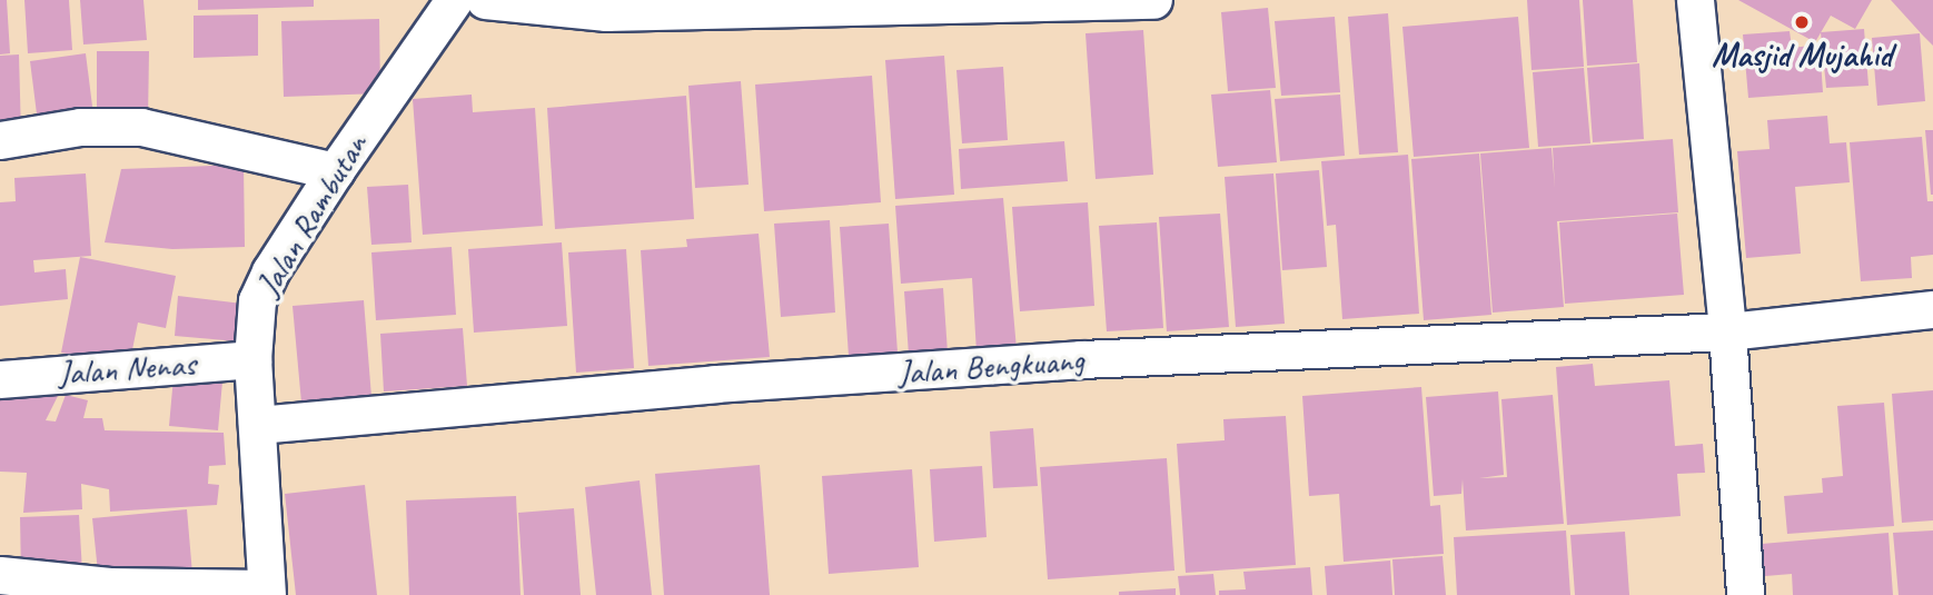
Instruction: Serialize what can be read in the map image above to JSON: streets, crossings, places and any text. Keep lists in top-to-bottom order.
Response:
{
  "streets": {
    "street": ["Jalan Rambutan", "Jalan Bengkuang", "Jalan Nenas"]
  },
  "crossings": [
    ["Jalan Rambutan", "Jalan Bengkuang"],
    ["Jalan Rambutan", "Jalan Nenas"]
  ],
  "places": ["Masjid Mujahid"]
}
